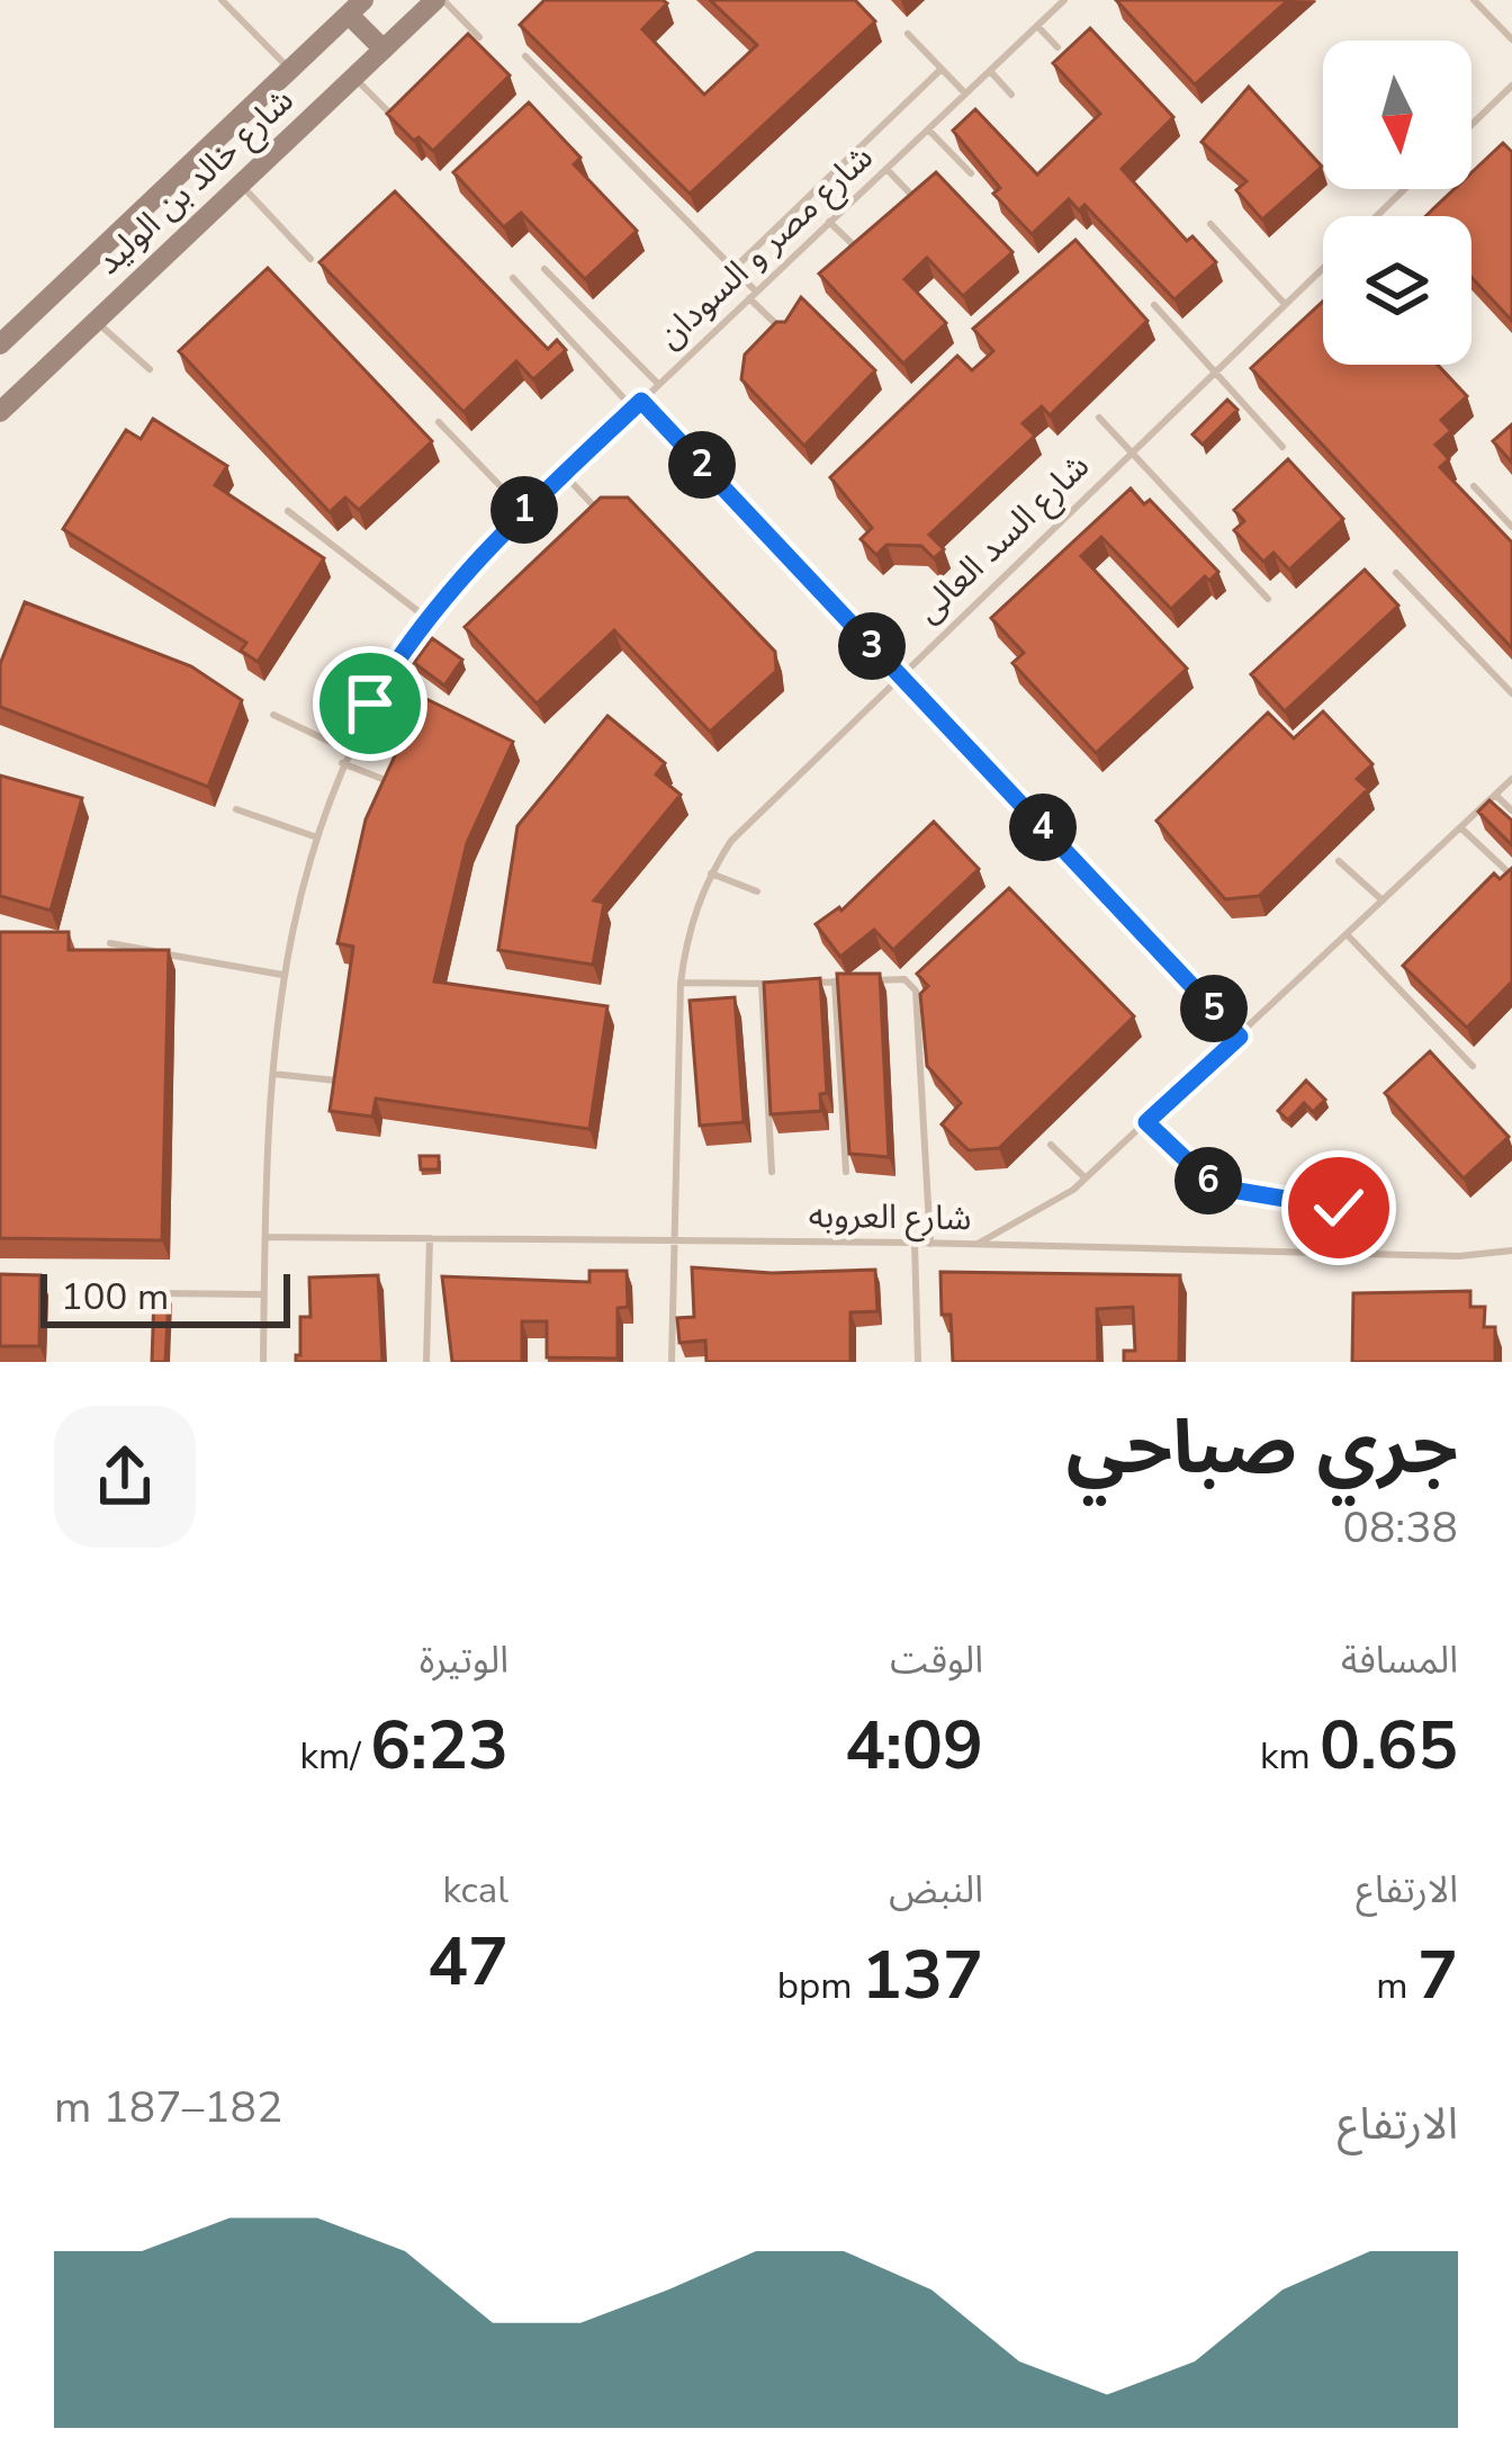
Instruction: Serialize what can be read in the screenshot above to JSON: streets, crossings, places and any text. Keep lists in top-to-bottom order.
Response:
{
  "streets": {
    "main road": ["شارع خالد بن الوليد"],
    "lane": ["شارع مصر و السودان", "شارع السد العالى", "شارع العروبه"]
  },
  "crossings": [
    ["شارع مصر و السودان", "شارع العروبه"],
    ["شارع السد العالى", "شارع العروبه"]
  ],
  "scale_bar": "100 m",
  "north": "bottom",
  "page": {
    "pins": [
      "2",
      "1",
      "3",
      "4",
      "5",
      "6"
    ],
    "scale": "100 m",
    "heading": ["جري صباحي", "08:38"],
    "stats": [
      ["المسافة", "0.65 km"],
      ["الوقت", "4:09"],
      ["الوتيرة", "6:23 /km"],
      ["الارتفاع", "7 m"],
      ["النبض", "137 bpm"],
      ["kcal", "47"]
    ],
    "chart": ["الارتفاع", "182–187 m"]
  }
}
